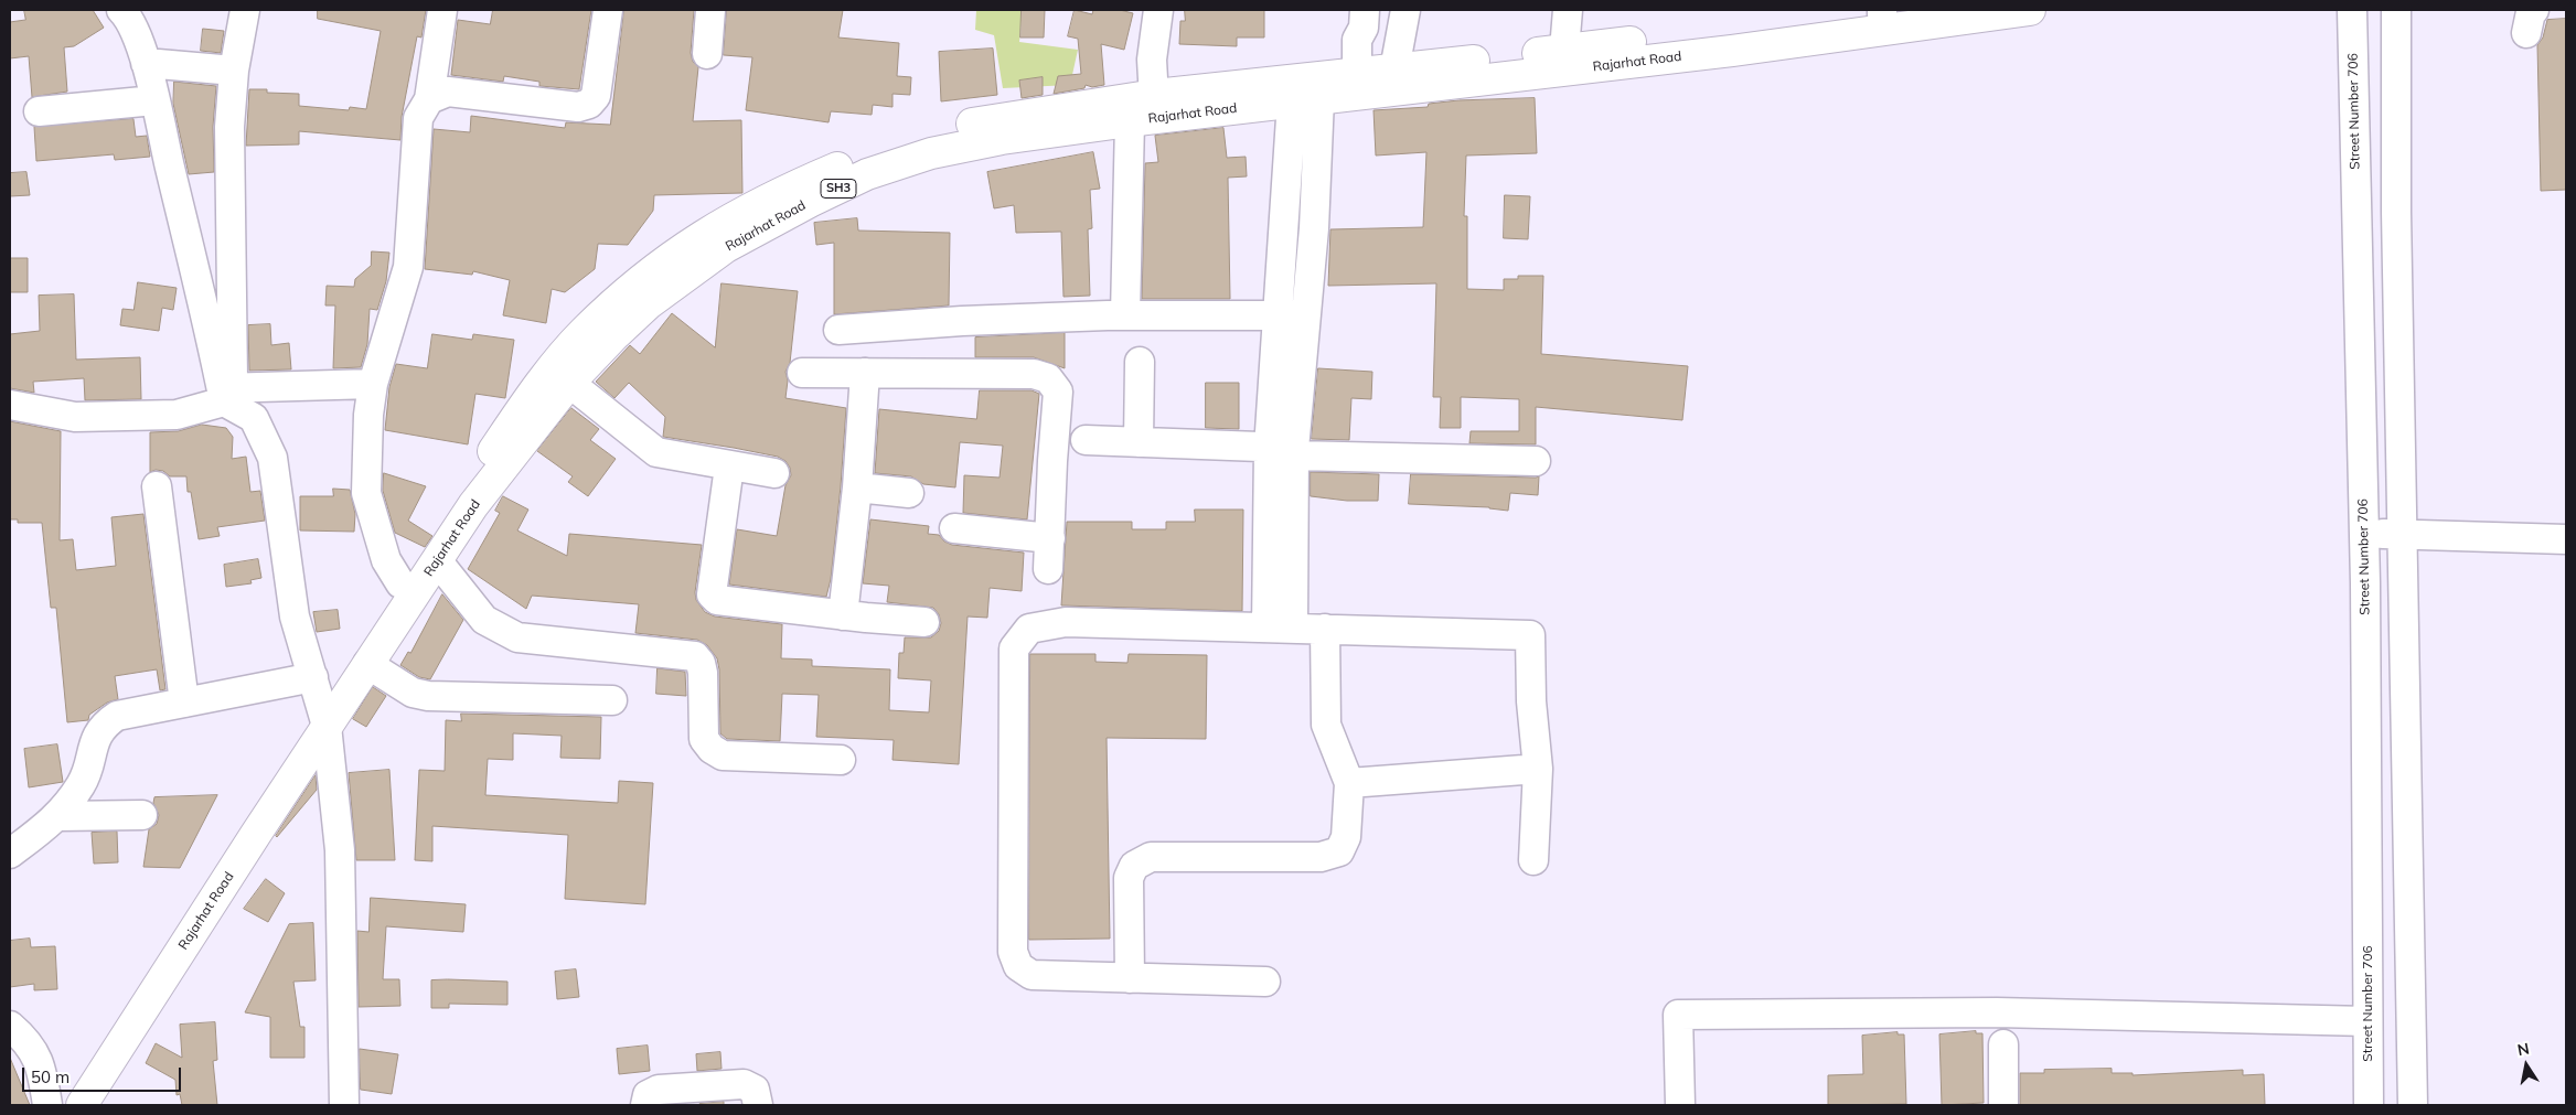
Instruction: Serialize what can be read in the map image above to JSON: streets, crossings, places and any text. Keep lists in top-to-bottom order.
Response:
{
  "streets": {
    "main road": ["Rajarhat Road", "SH3"],
    "street": ["Street Number 706"]
  },
  "scale_bar": "50 m",
  "north": "top"
}
